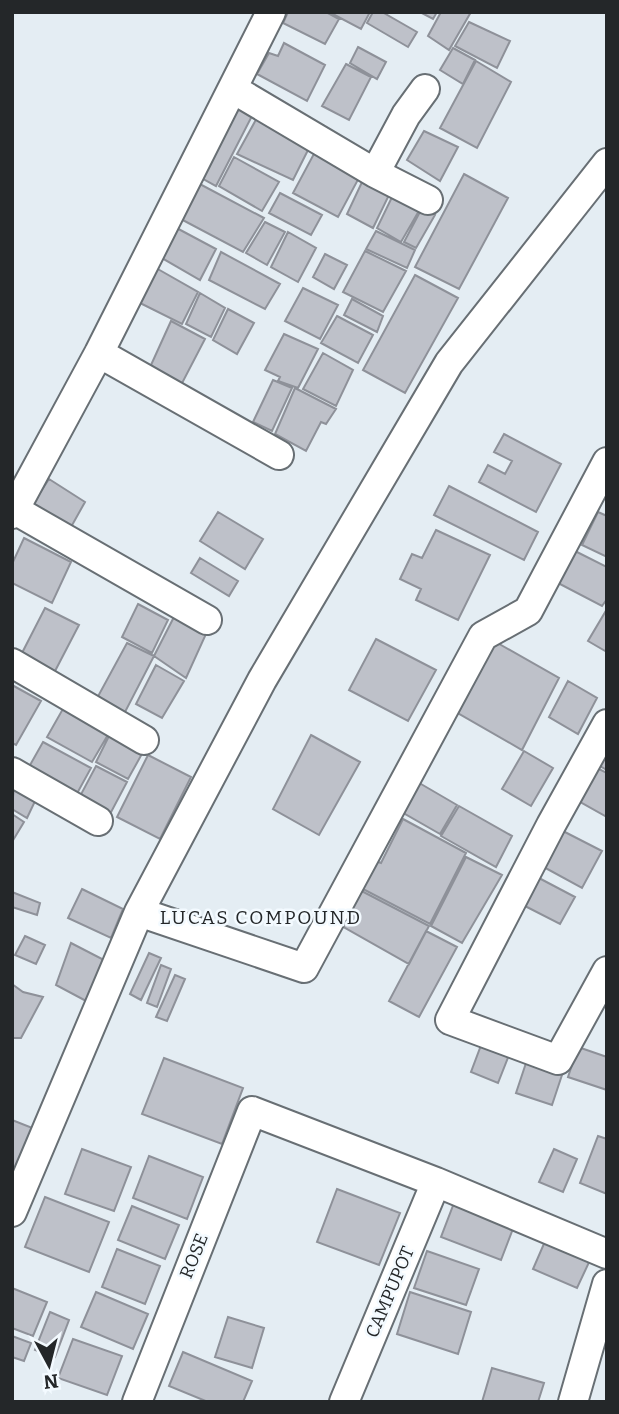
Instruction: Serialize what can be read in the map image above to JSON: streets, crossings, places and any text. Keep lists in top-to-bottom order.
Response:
{
  "streets": {
    "street": ["ROSE", "CAMPUPOT"]
  },
  "crossings": [
    ["ROSE", "CAMPUPOT"]
  ],
  "districts": ["LUCAS COMPOUND"],
  "north": "bottom"
}
